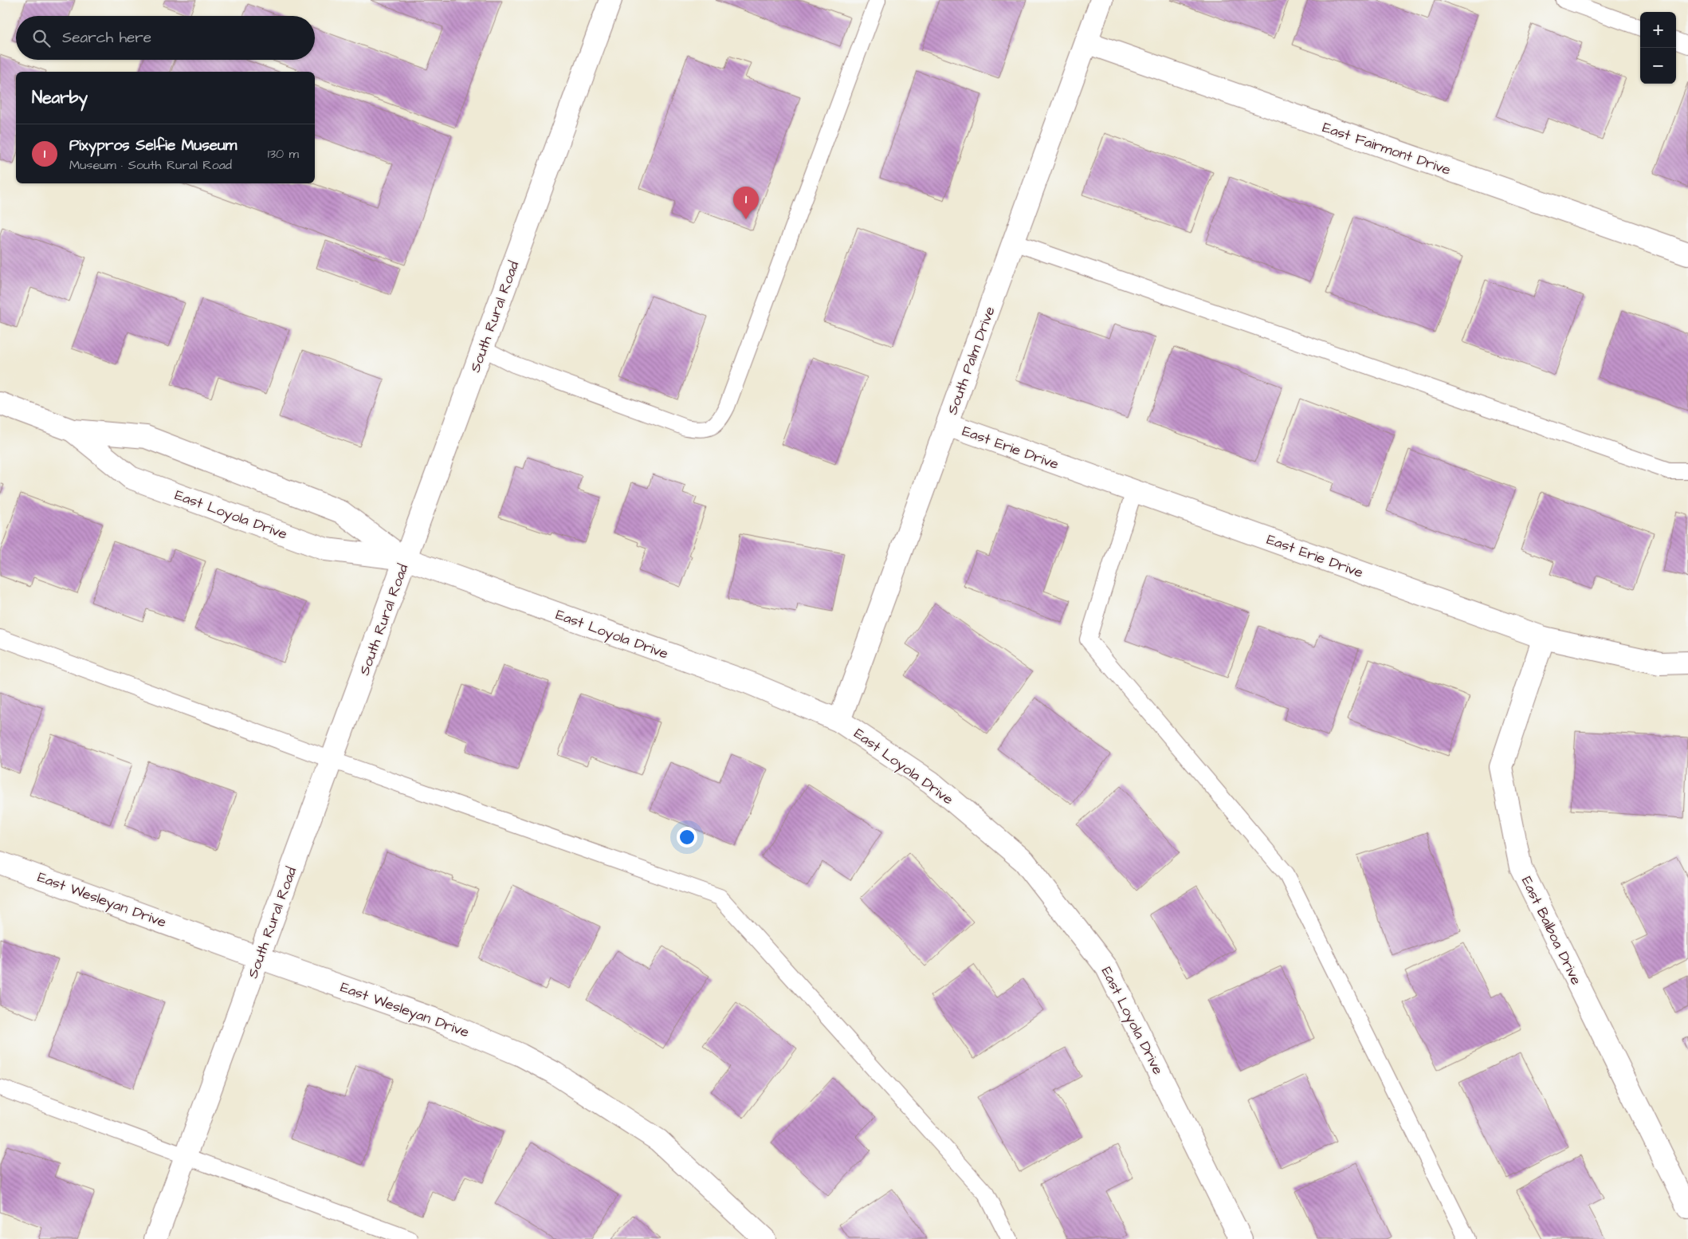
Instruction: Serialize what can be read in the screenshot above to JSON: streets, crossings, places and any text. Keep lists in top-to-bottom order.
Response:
{
  "streets": {
    "street": [
      "East Fairmont Drive",
      "South Rural Road",
      "South Palm Drive",
      "East Erie Drive",
      "East Loyola Drive",
      "East Wesleyan Drive",
      "East Balboa Drive"
    ]
  },
  "crossings": [
    ["East Fairmont Drive", "South Palm Drive"],
    ["South Rural Road", "East Loyola Drive"],
    ["South Rural Road", "East Wesleyan Drive"],
    ["South Palm Drive", "East Erie Drive"],
    ["South Palm Drive", "East Loyola Drive"],
    ["East Erie Drive", "East Balboa Drive"]
  ],
  "page": {
    "map_buttons": ["+", "−"],
    "search": "Search here",
    "heading": "Nearby",
    "list": [
      {
        "mark": "1",
        "name": "Pixypros Selfie Museum",
        "note": "Museum · South Rural Road",
        "value": "130 m"
      }
    ],
    "pins": "1"
  }
}
